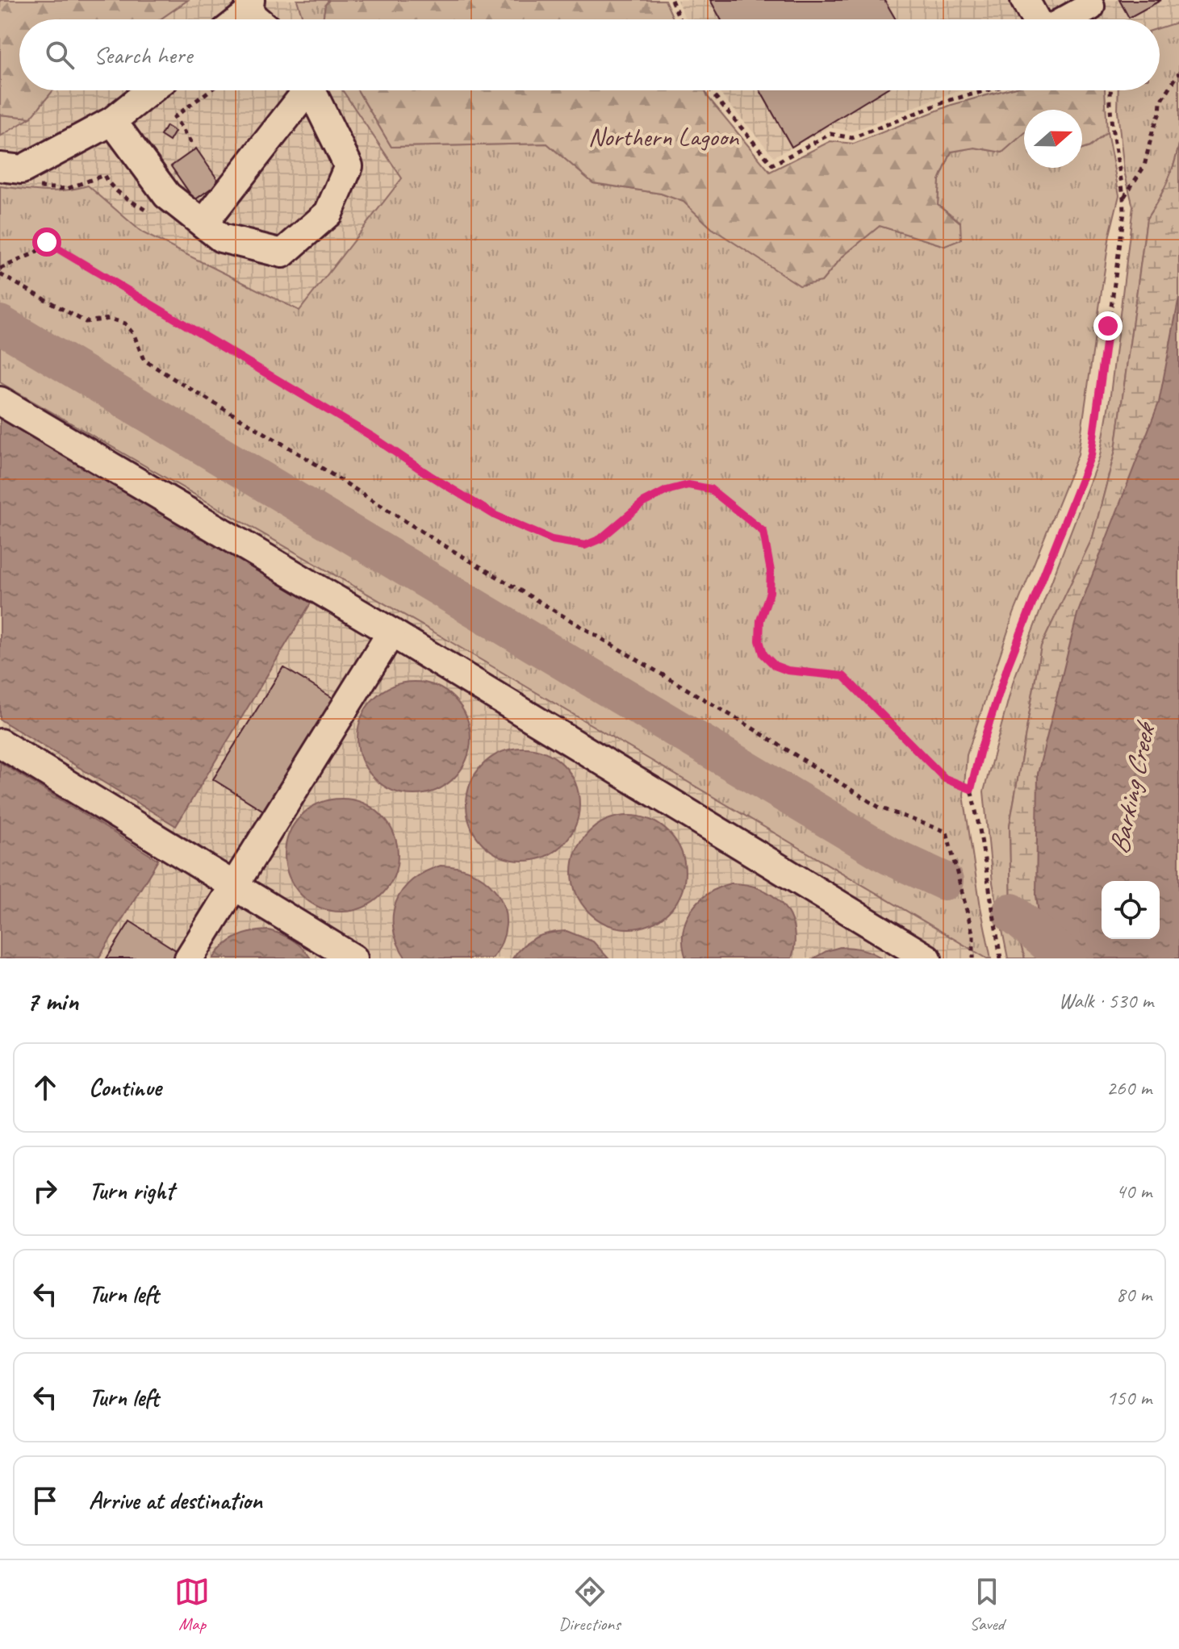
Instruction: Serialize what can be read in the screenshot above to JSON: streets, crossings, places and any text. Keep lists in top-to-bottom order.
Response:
{
  "water": ["Barking Creek"],
  "parks": ["Northern Lagoon"],
  "north": "right",
  "page": {
    "search": "Search here",
    "heading": ["7 min", "Walk · 530 m"],
    "list": [
      ["Continue", "260 m"],
      ["Turn right", "40 m"],
      ["Turn left", "80 m"],
      ["Turn left", "150 m"],
      "Arrive at destination"
    ],
    "nav": ["Map", "Directions", "Saved"]
  }
}
